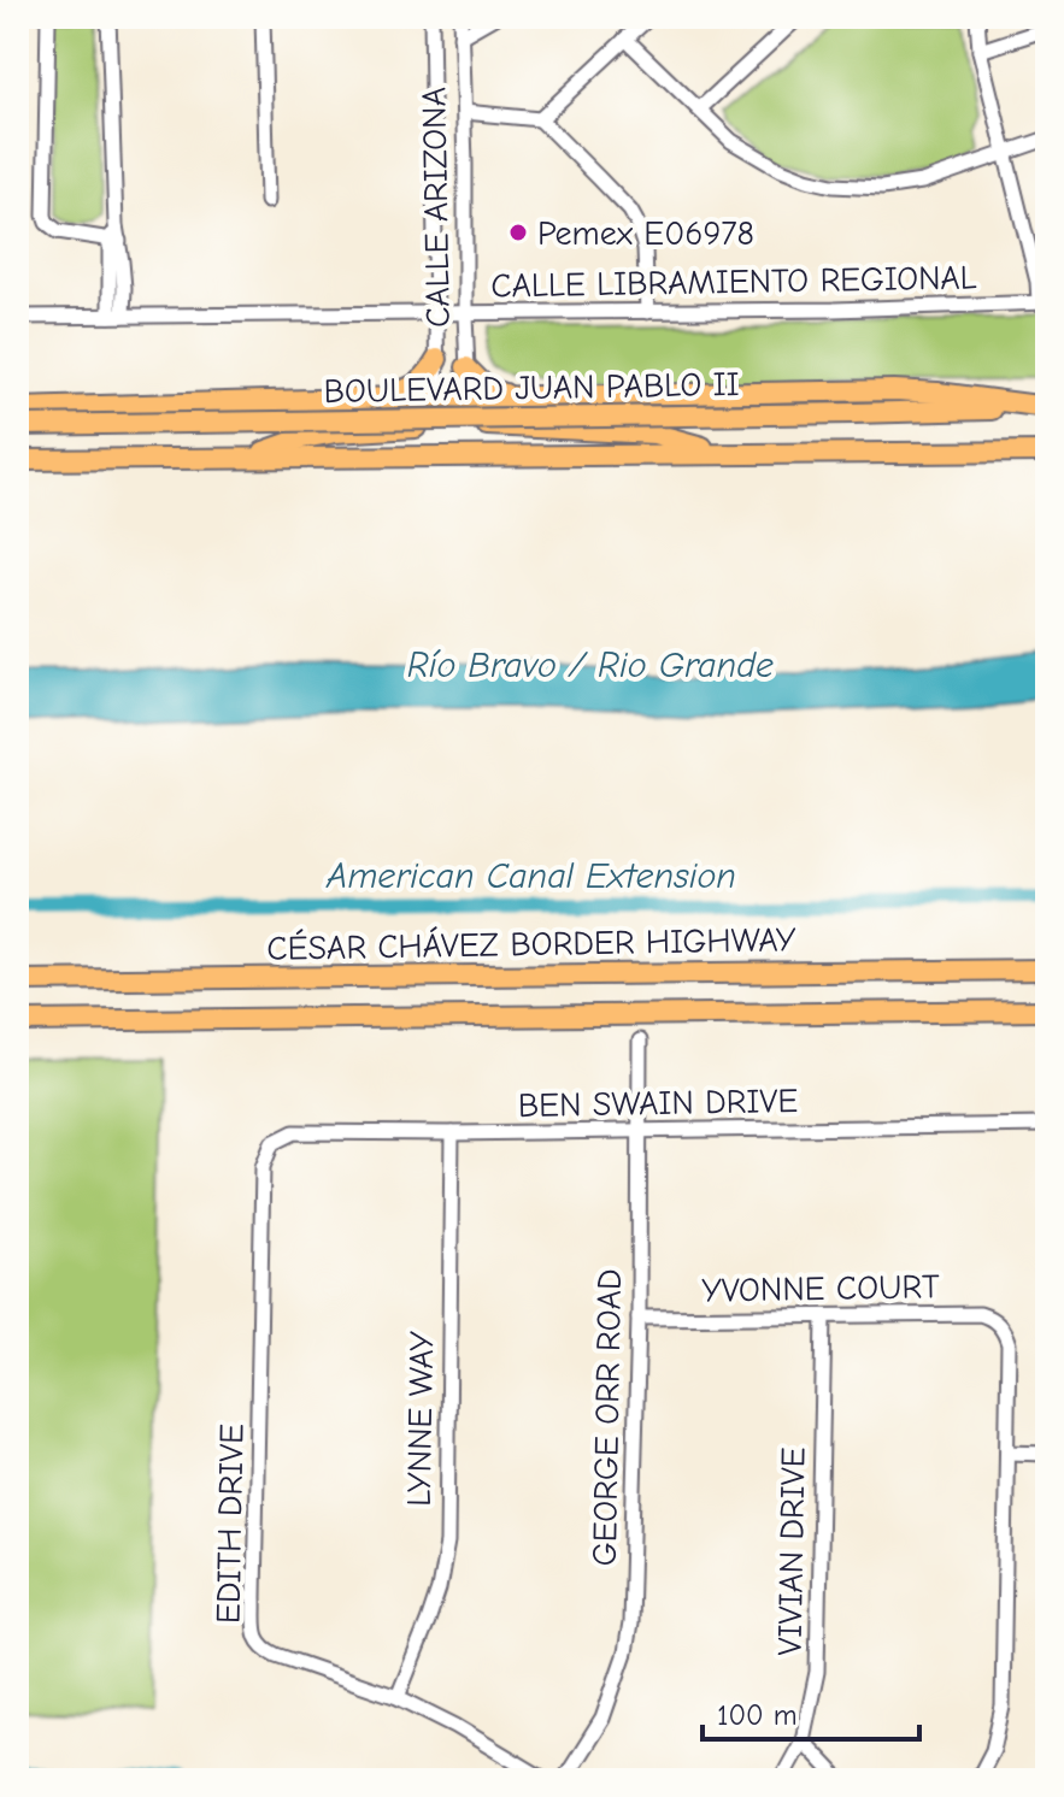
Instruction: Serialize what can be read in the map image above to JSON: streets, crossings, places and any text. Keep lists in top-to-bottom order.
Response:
{
  "streets": {
    "highway": ["BOULEVARD JUAN PABLO II", "CÉSAR CHÁVEZ BORDER HIGHWAY"],
    "street": [
      "CALLE ARIZONA",
      "CALLE LIBRAMIENTO REGIONAL",
      "BEN SWAIN DRIVE",
      "YVONNE COURT",
      "GEORGE ORR ROAD",
      "LYNNE WAY",
      "EDITH DRIVE",
      "VIVIAN DRIVE"
    ]
  },
  "crossings": [
    ["CALLE ARIZONA", "CALLE LIBRAMIENTO REGIONAL"],
    ["BEN SWAIN DRIVE", "GEORGE ORR ROAD"],
    ["BEN SWAIN DRIVE", "LYNNE WAY"],
    ["BEN SWAIN DRIVE", "EDITH DRIVE"],
    ["YVONNE COURT", "GEORGE ORR ROAD"],
    ["YVONNE COURT", "VIVIAN DRIVE"],
    ["LYNNE WAY", "EDITH DRIVE"]
  ],
  "water": ["Río Bravo / Rio Grande", "American Canal Extension"],
  "places": ["Pemex E06978"],
  "scale_bar": "100 m"
}
